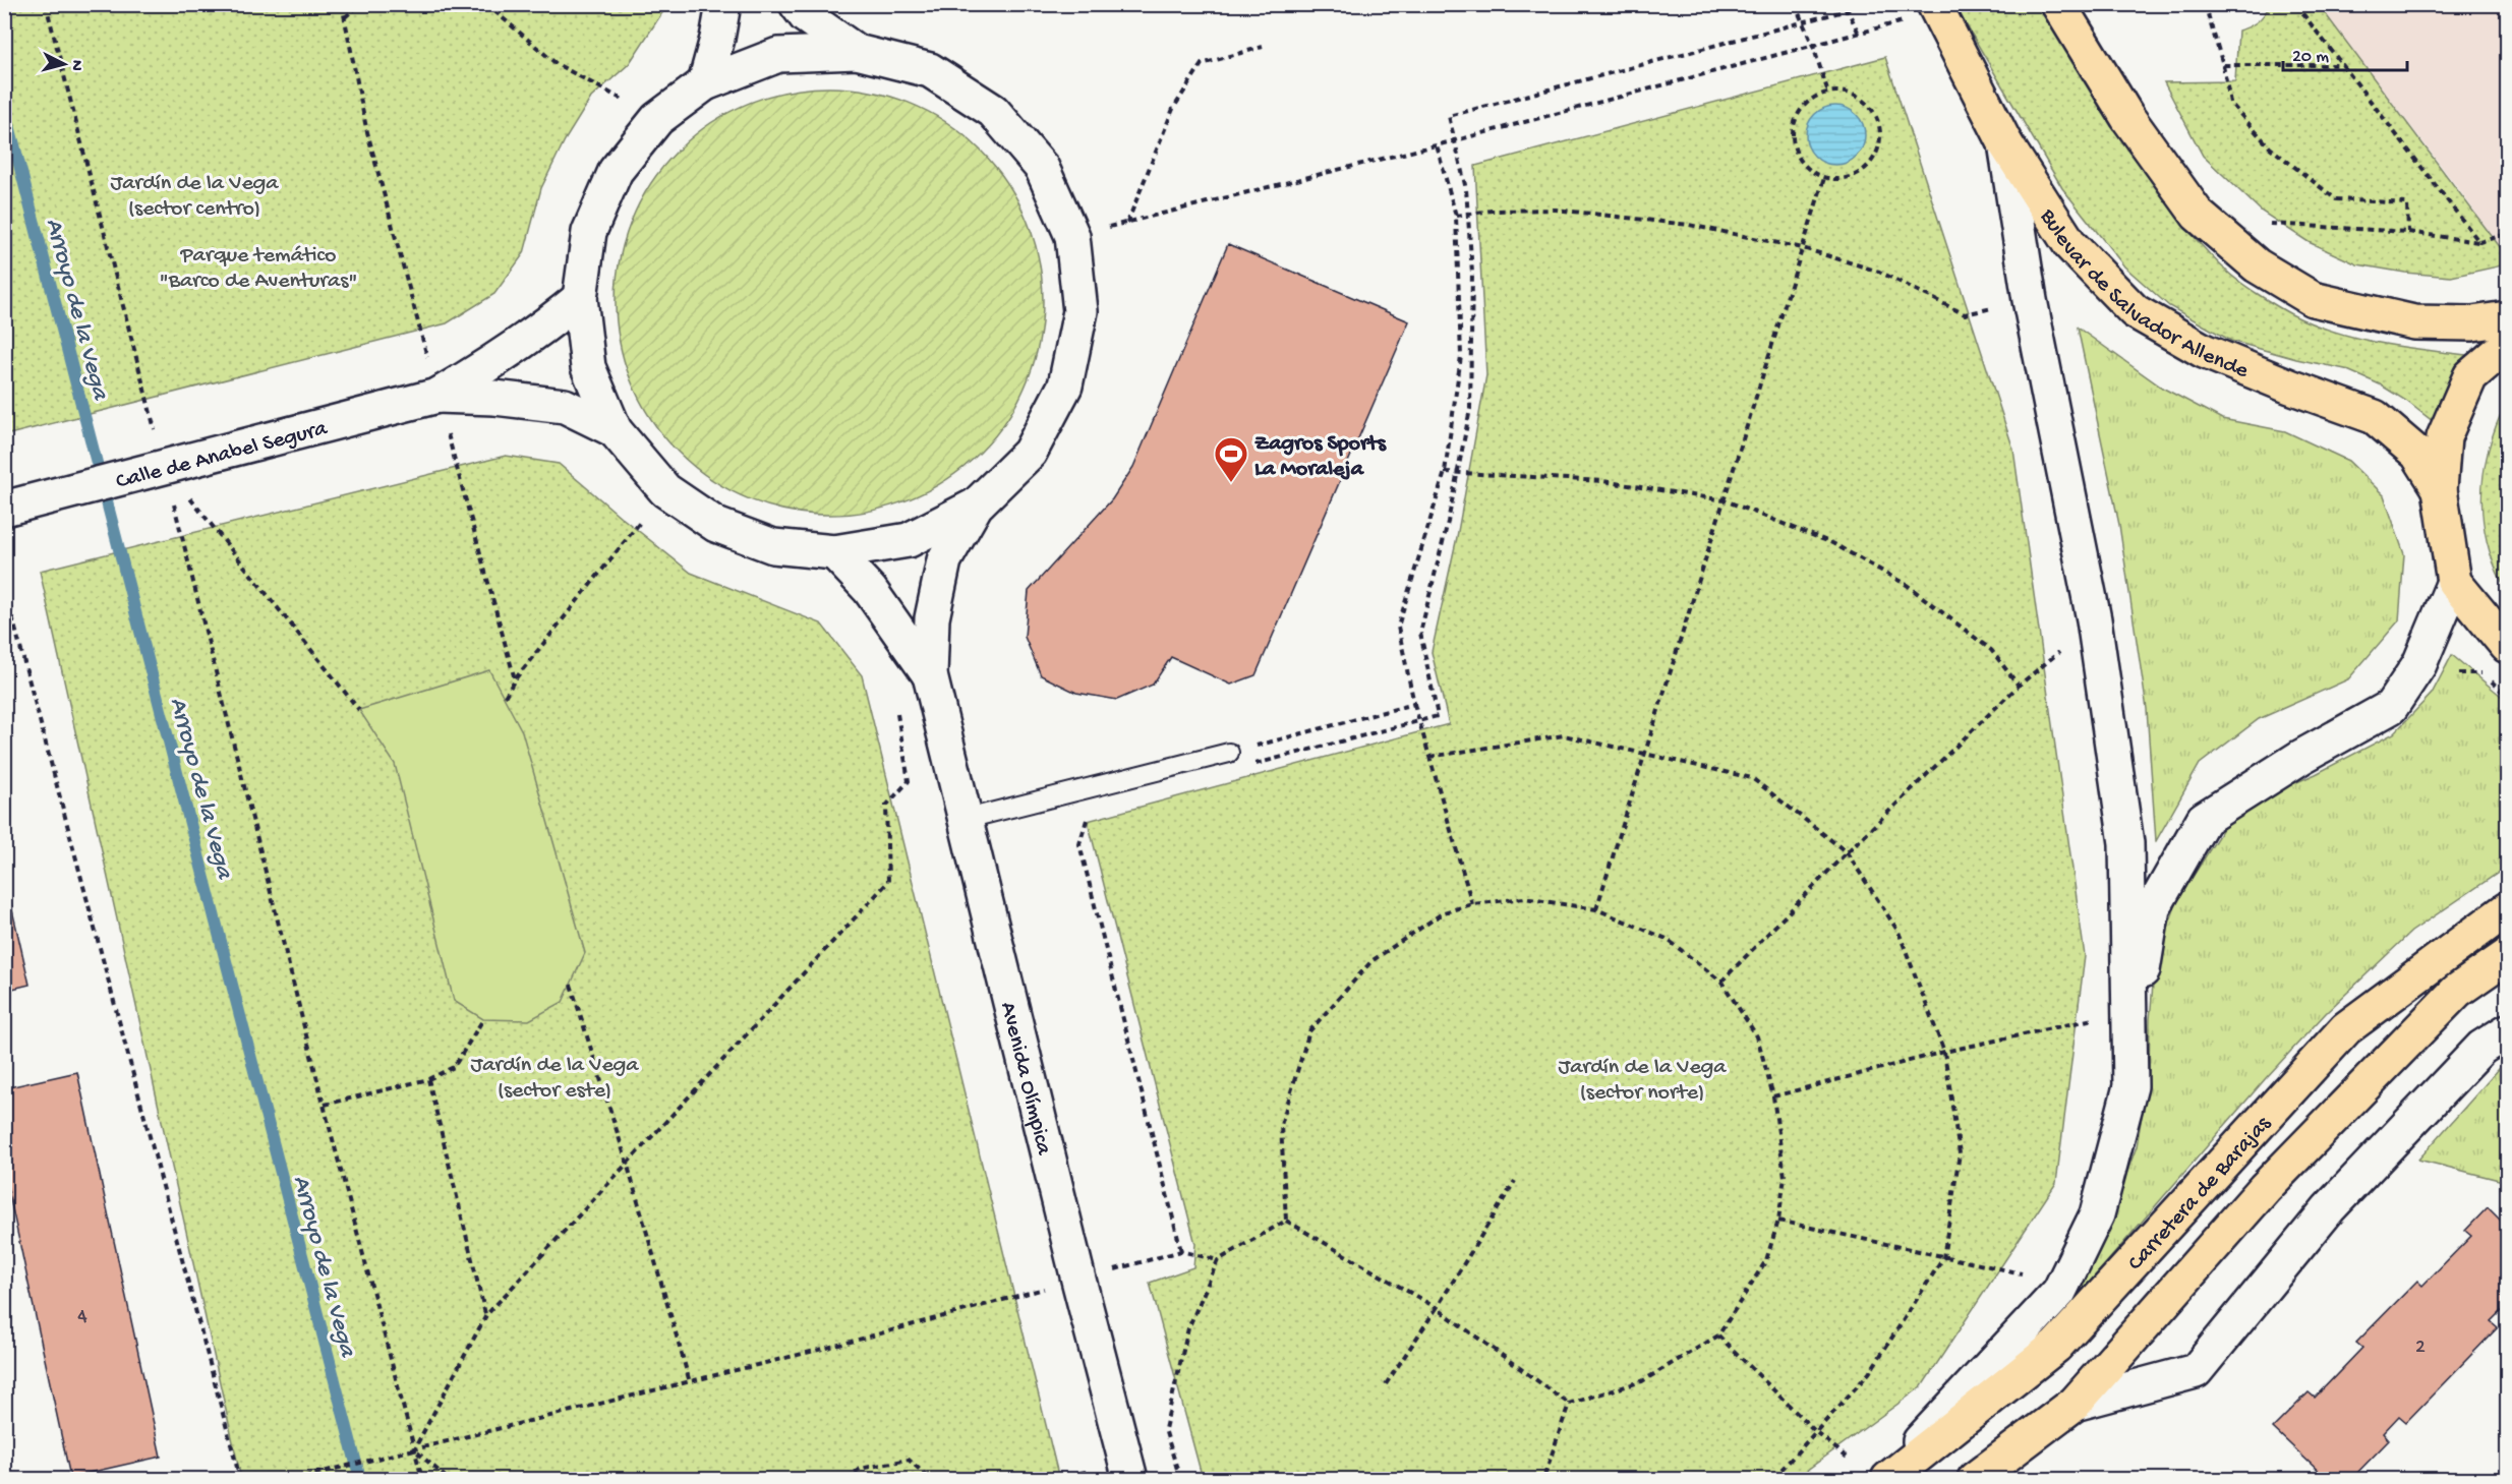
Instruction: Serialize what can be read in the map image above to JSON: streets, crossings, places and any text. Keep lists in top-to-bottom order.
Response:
{
  "streets": {
    "main road": ["Bulevar de Salvador Allende", "Carretera de Barajas"],
    "street": ["Calle de Anabel Segura", "Avenida Olímpica"]
  },
  "water": ["Arroyo de la Vega"],
  "parks": [
    "Jardín de la Vega (sector centro)",
    "Parque temático \"Barco de Aventuras\"",
    "Jardín de la Vega (sector este)",
    "Jardín de la Vega (sector norte)"
  ],
  "places": {
    "sports": ["Zagros Sports La Moraleja"]
  },
  "house_numbers": ["4", "2"],
  "scale_bar": "20 m",
  "north": "right"
}
